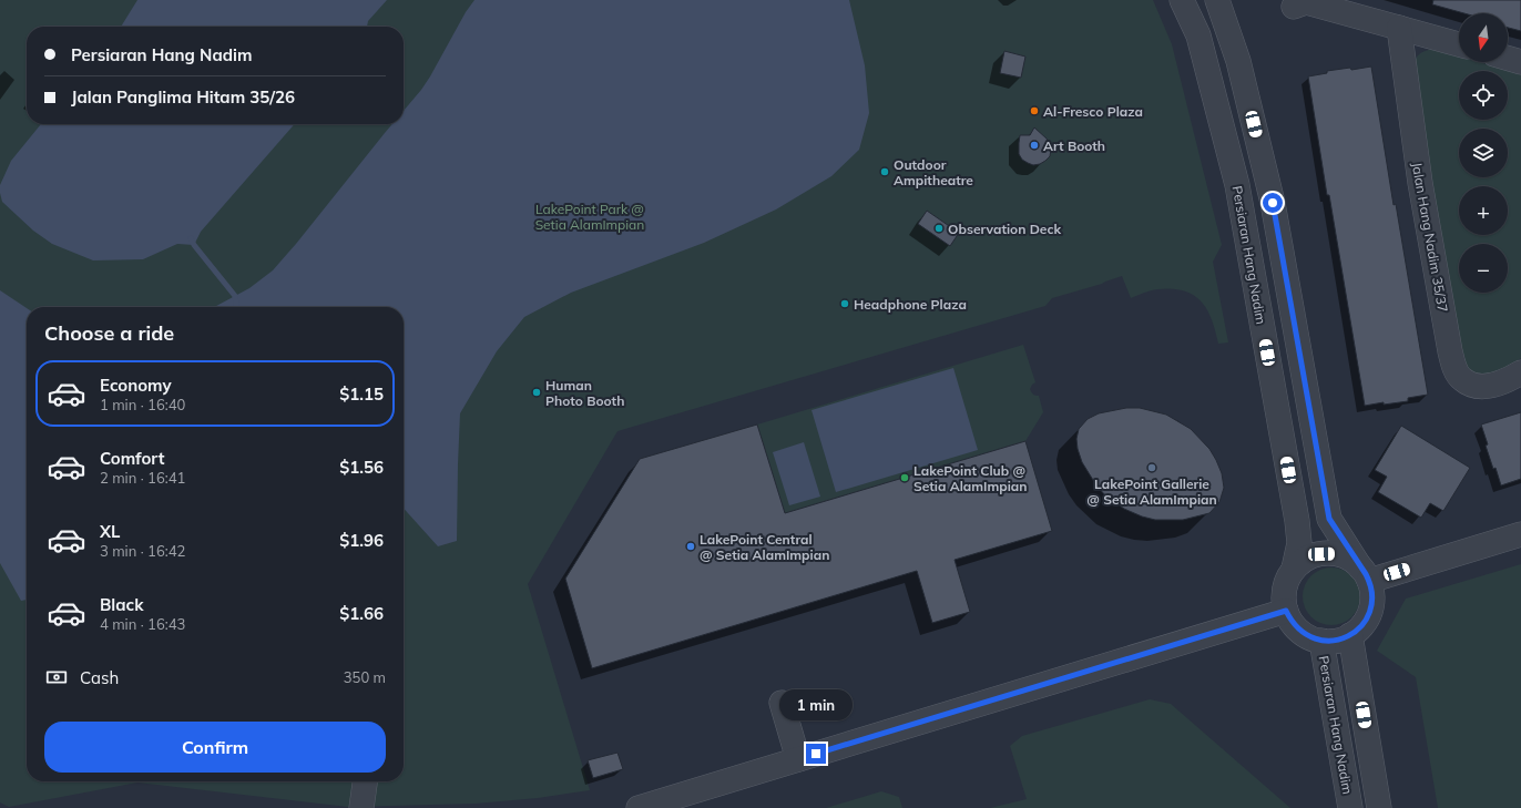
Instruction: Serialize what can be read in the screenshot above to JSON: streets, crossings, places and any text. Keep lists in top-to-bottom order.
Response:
{
  "streets": {
    "street": ["Jalan Hang Nadim 35/37", "Persiaran Hang Nadim"]
  },
  "parks": ["LakePoint Park @ Setia AlamImpian"],
  "places": [
    "Al-Fresco Plaza",
    "Art Booth",
    "Outdoor Ampitheatre",
    "Observation Deck",
    "Headphone Plaza",
    "Human Photo Booth",
    "LakePoint Gallerie @ Setia AlamImpian",
    "LakePoint Club @ Setia AlamImpian",
    "LakePoint Central @ Setia AlamImpian"
  ],
  "north": "bottom",
  "page": {
    "map_buttons": ["+", "−"],
    "banner": ["Persiaran Hang Nadim", "Jalan Panglima Hitam 35/26"],
    "heading": "Choose a ride",
    "list": [
      {
        "name": "Economy",
        "note": "1 min · 16:40",
        "value": "$1.15"
      },
      {
        "name": "Comfort",
        "note": "2 min · 16:41",
        "value": "$1.56"
      },
      {
        "name": "XL",
        "note": "3 min · 16:42",
        "value": "$1.96"
      },
      {
        "name": "Black",
        "note": "4 min · 16:43",
        "value": "$1.66"
      }
    ],
    "pay": ["Cash", "350 m"],
    "bubble": "1 min",
    "buttons": "Confirm"
  }
}
